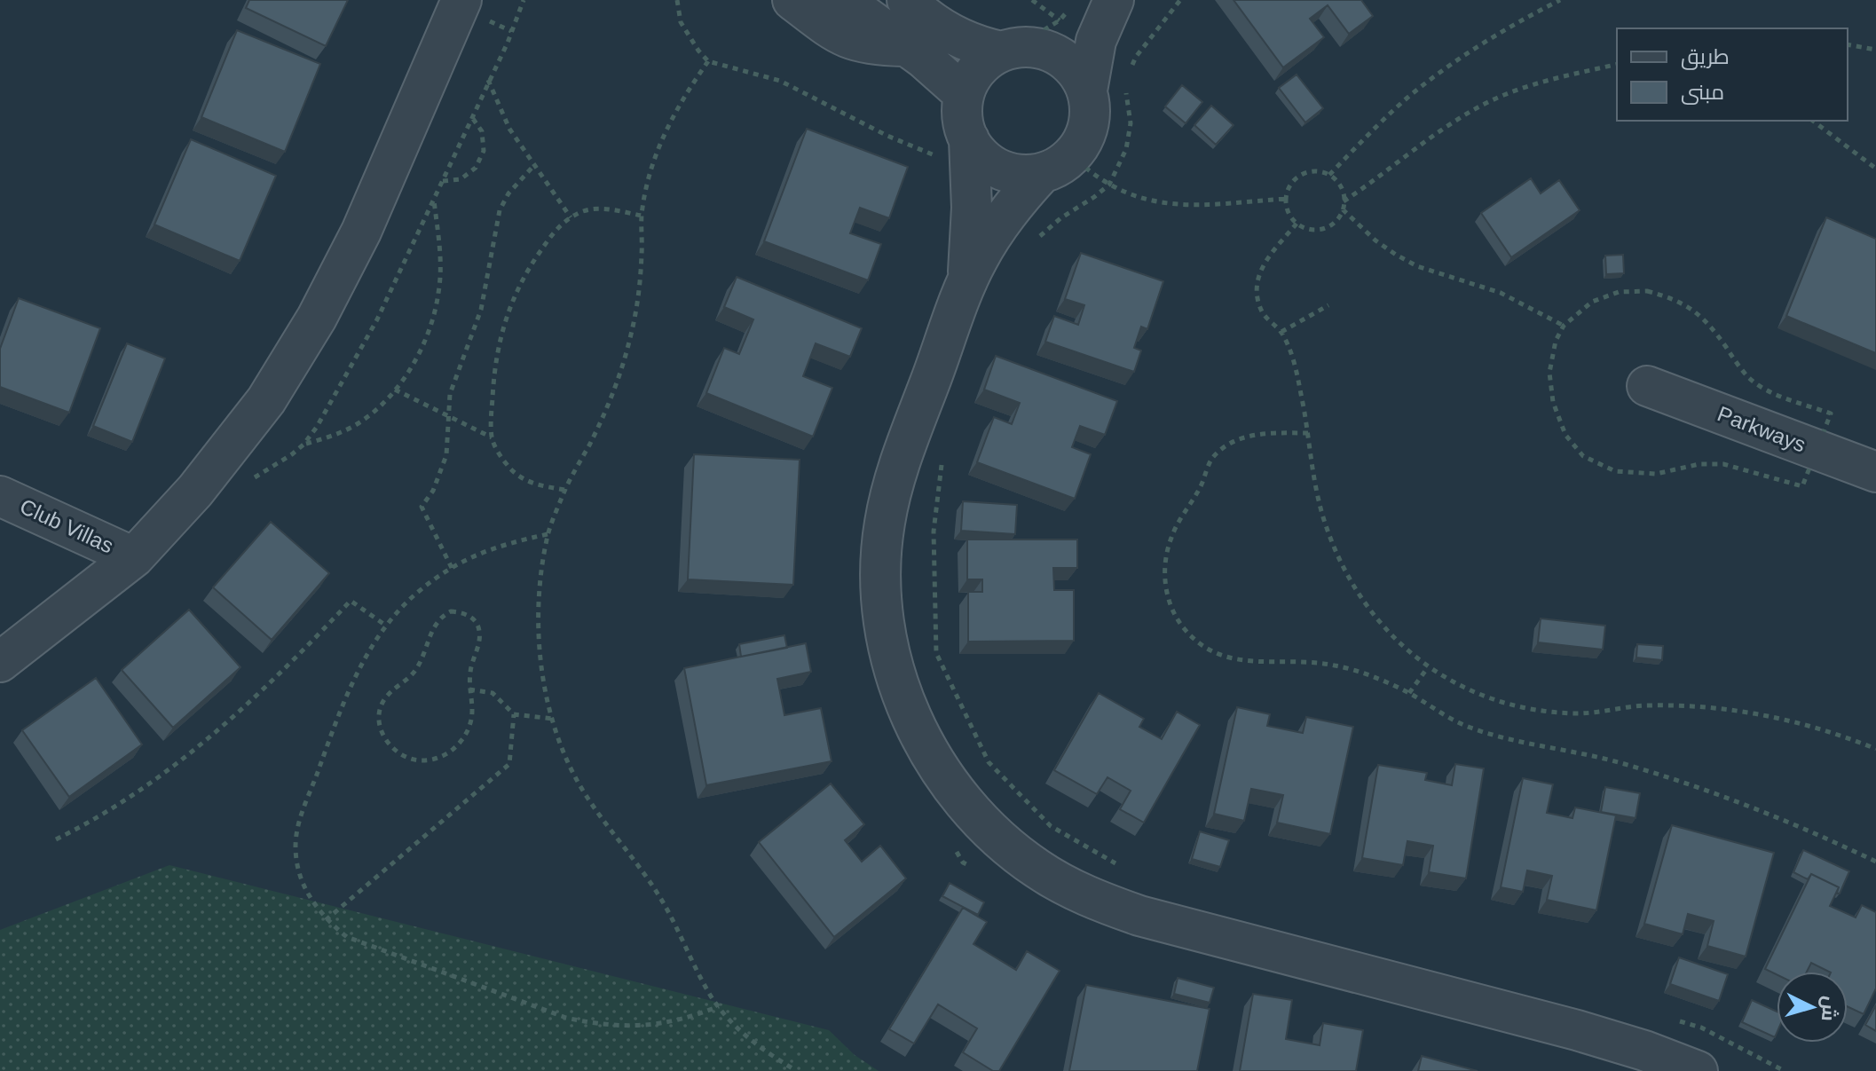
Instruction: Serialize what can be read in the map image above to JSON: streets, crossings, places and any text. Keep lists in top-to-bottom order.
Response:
{
  "streets": {
    "street": ["Parkways", "Club Villas"]
  },
  "legend": ["طريق", "مبنى"],
  "north": "right"
}
